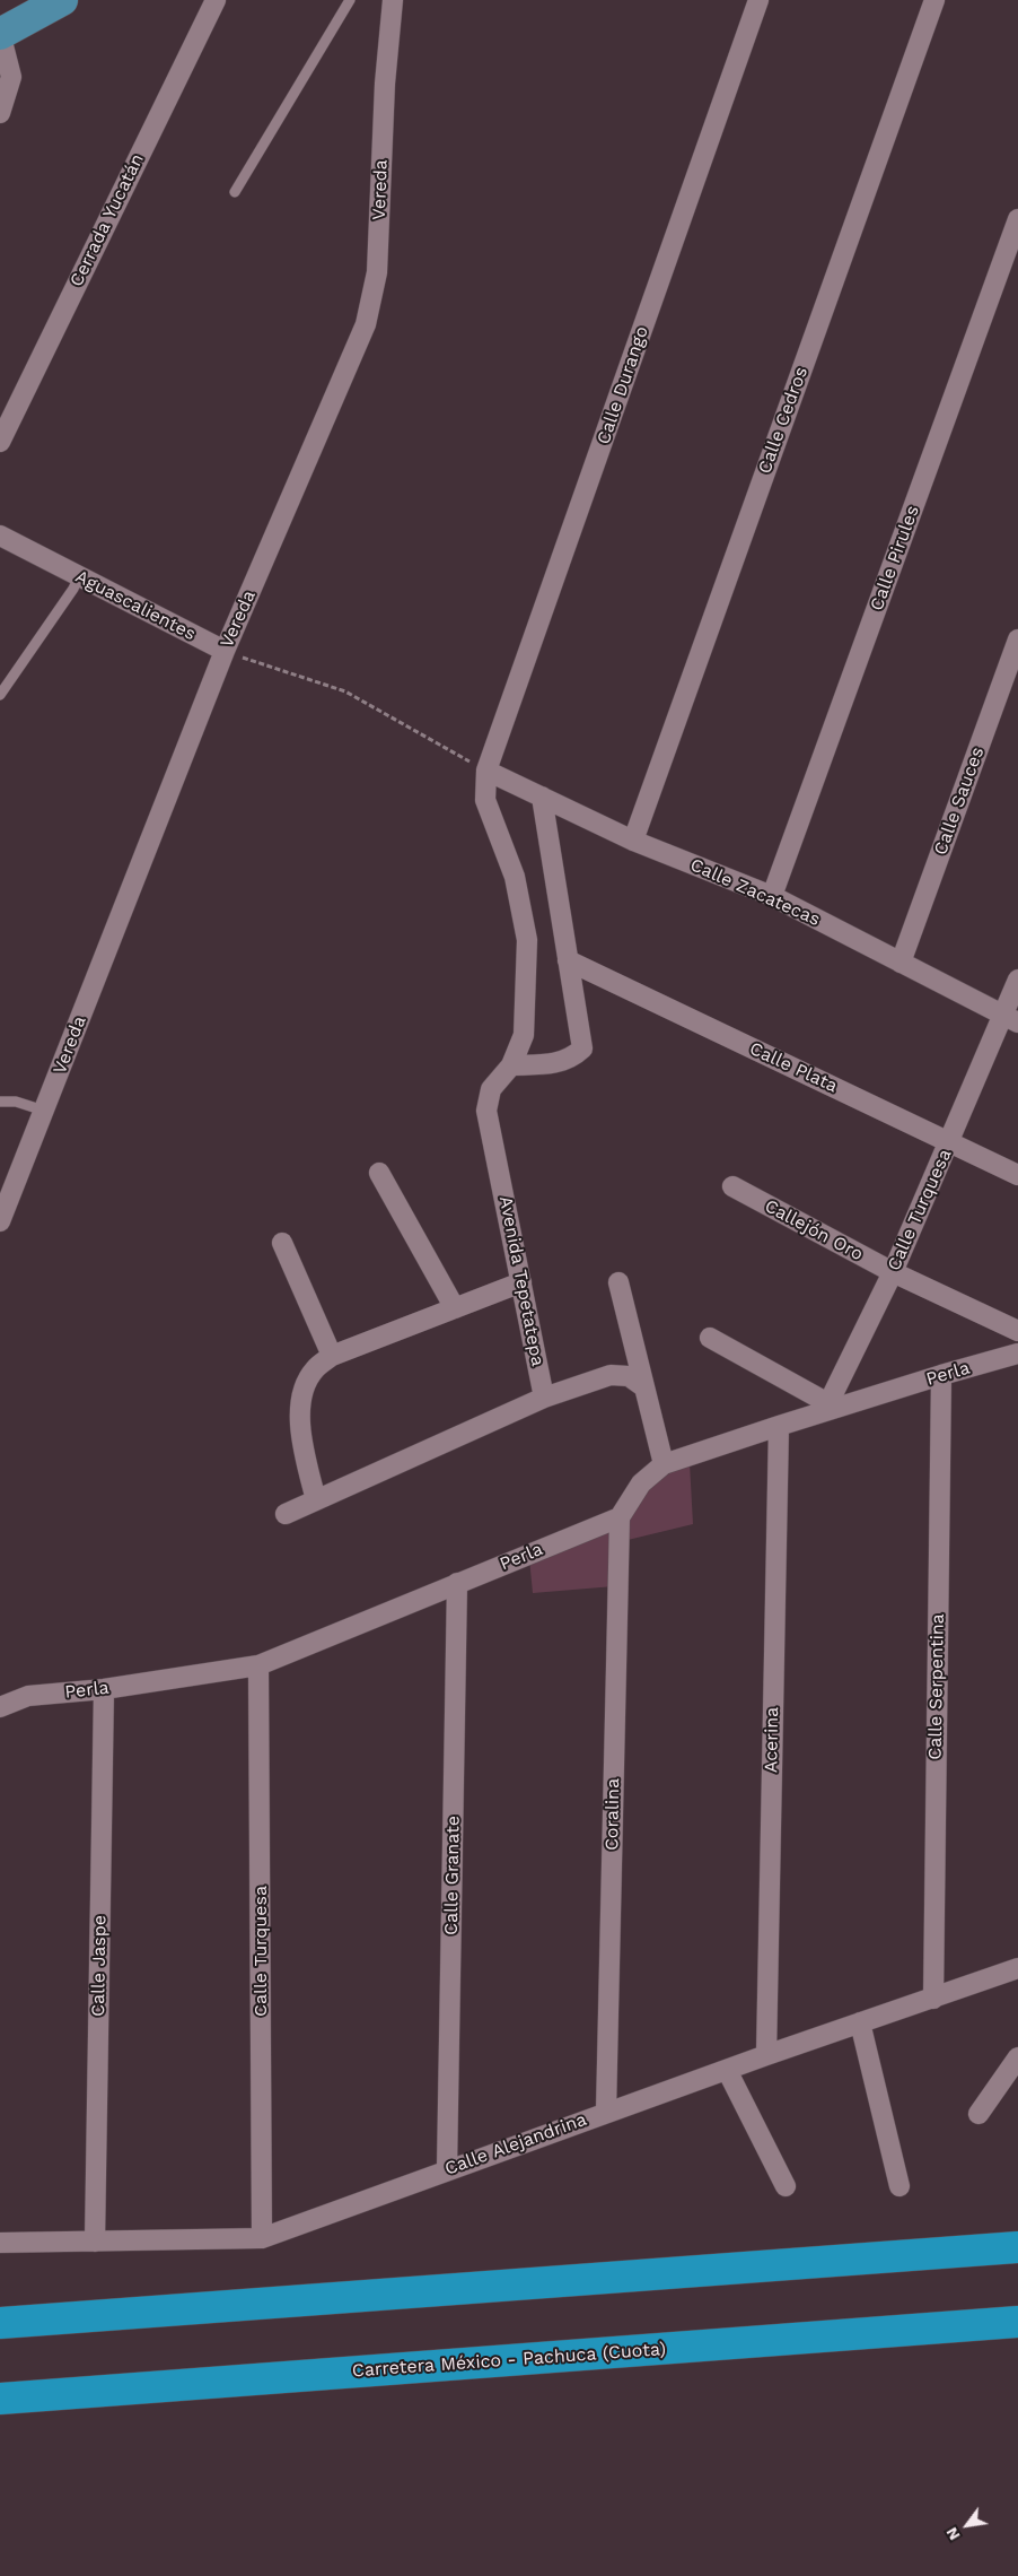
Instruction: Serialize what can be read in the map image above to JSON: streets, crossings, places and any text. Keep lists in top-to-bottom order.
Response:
{
  "streets": {
    "highway": ["Carretera México - Pachuca (Cuota)"],
    "street": [
      "Vereda",
      "Cerrada Yucatán",
      "Calle Durango",
      "Calle Cedros",
      "Calle Pirules",
      "Aguascalientes",
      "Calle Sauces",
      "Calle Zacatecas",
      "Calle Plata",
      "Calle Turquesa",
      "Callejón Oro",
      "Avenida Tepetatepa",
      "Perla",
      "Calle Serpentina",
      "Acerina",
      "Coralina",
      "Calle Granate",
      "Calle Jaspe",
      "Calle Alejandrina"
    ]
  },
  "crossings": [
    ["Vereda", "Aguascalientes"],
    ["Calle Durango", "Calle Zacatecas"],
    ["Calle Durango", "Avenida Tepetatepa"],
    ["Calle Cedros", "Calle Zacatecas"],
    ["Calle Pirules", "Calle Zacatecas"],
    ["Calle Sauces", "Calle Zacatecas"],
    ["Calle Zacatecas", "Calle Turquesa"],
    ["Calle Zacatecas", "Avenida Tepetatepa"],
    ["Calle Plata", "Calle Turquesa"],
    ["Calle Turquesa", "Callejón Oro"],
    ["Calle Turquesa", "Perla"],
    ["Calle Turquesa", "Calle Alejandrina"],
    ["Perla", "Calle Serpentina"],
    ["Perla", "Acerina"],
    ["Perla", "Coralina"],
    ["Perla", "Calle Granate"],
    ["Perla", "Calle Jaspe"],
    ["Calle Serpentina", "Calle Alejandrina"],
    ["Acerina", "Calle Alejandrina"],
    ["Coralina", "Calle Alejandrina"],
    ["Calle Granate", "Calle Alejandrina"],
    ["Calle Jaspe", "Calle Alejandrina"]
  ],
  "north": "bottom left"
}
